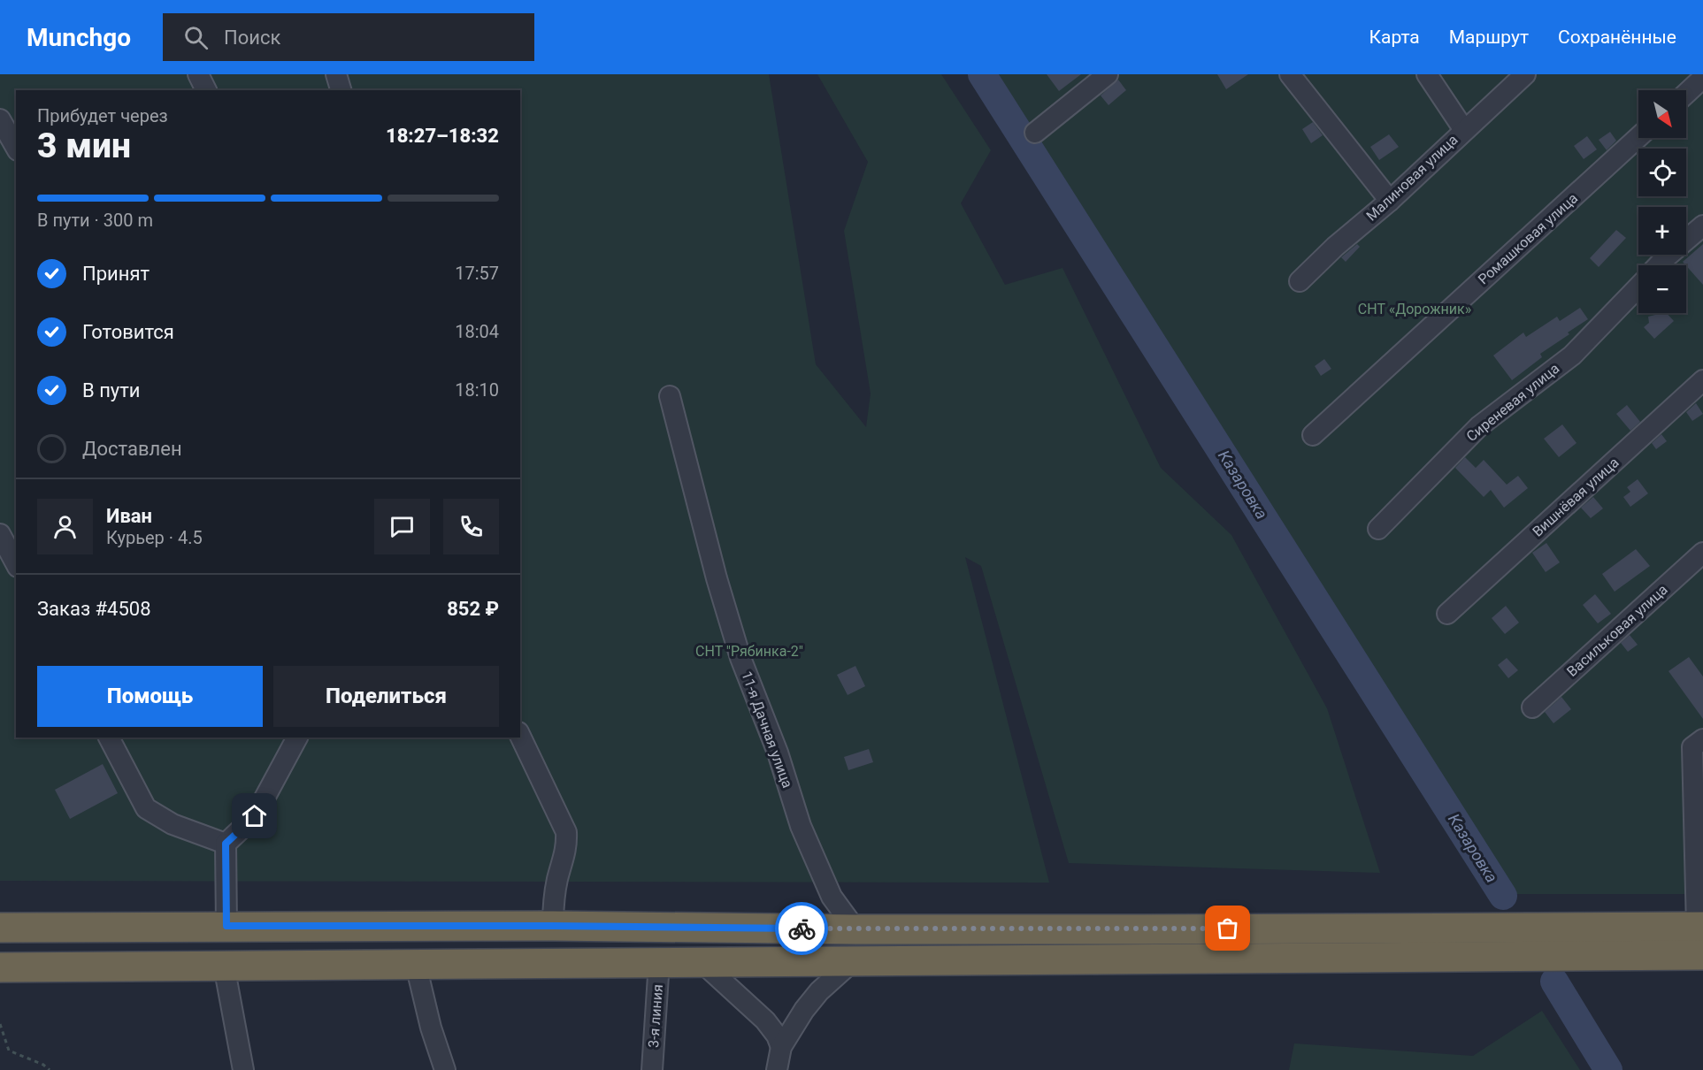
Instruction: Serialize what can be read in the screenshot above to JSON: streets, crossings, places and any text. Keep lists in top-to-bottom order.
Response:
{
  "streets": {
    "street": [
      "Малиновая улица",
      "Ромашковая улица",
      "Сиреневая улица",
      "Вишнёвая улица",
      "Васильковая улица",
      "11-я Дачная улица",
      "3-я линия"
    ]
  },
  "water": ["Казаровка"],
  "parks": ["СНТ «Дорожник»", "СНТ \"Рябинка-2\""],
  "north": "bottom right",
  "page": {
    "header": "Munchgo",
    "search": "Поиск",
    "nav": ["Карта", "Маршрут", "Сохранённые"],
    "map_buttons": ["+", "−"],
    "heading": ["3 мин", "Прибудет через", "18:27–18:32"],
    "panel": [
      "Иван",
      "Курьер · 4.5",
      "Заказ #4508",
      "852 ₽"
    ],
    "bar": "В пути · 300 m",
    "list": [
      ["Принят", "17:57"],
      ["Готовится", "18:04"],
      ["В пути", "18:10"],
      "Доставлен"
    ],
    "buttons": ["Помощь", "Поделиться"]
  }
}
